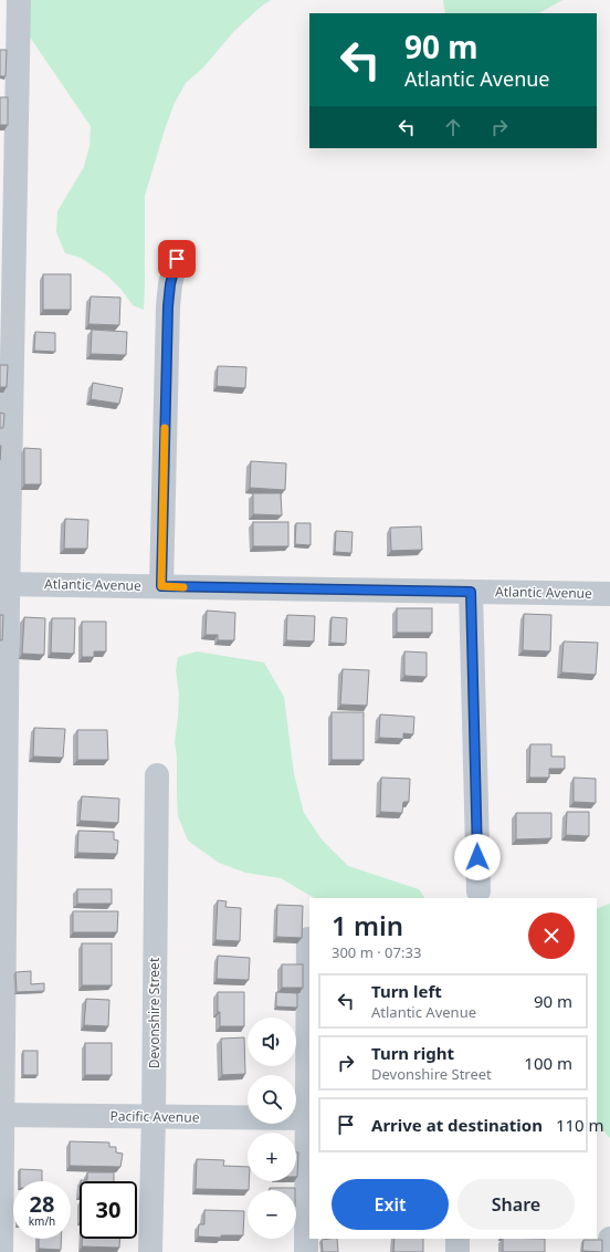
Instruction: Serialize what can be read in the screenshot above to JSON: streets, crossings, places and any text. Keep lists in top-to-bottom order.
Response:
{
  "streets": {
    "street": ["Atlantic Avenue", "Devonshire Street", "Pacific Avenue"]
  },
  "crossings": [
    ["Devonshire Street", "Pacific Avenue"]
  ],
  "page": {
    "turn": ["90 m", "Atlantic Avenue"],
    "heading": ["1 min", "300 m · 07:33"],
    "list": [
      {
        "name": "Turn left",
        "note": "Atlantic Avenue",
        "value": "90 m"
      },
      {
        "name": "Turn right",
        "note": "Devonshire Street",
        "value": "100 m"
      },
      {
        "name": "Arrive at destination",
        "value": "110 m"
      }
    ],
    "map_buttons": ["+", "−"],
    "buttons": ["Exit", "Share"],
    "speed": "28 km/h",
    "limit": "30"
  }
}
